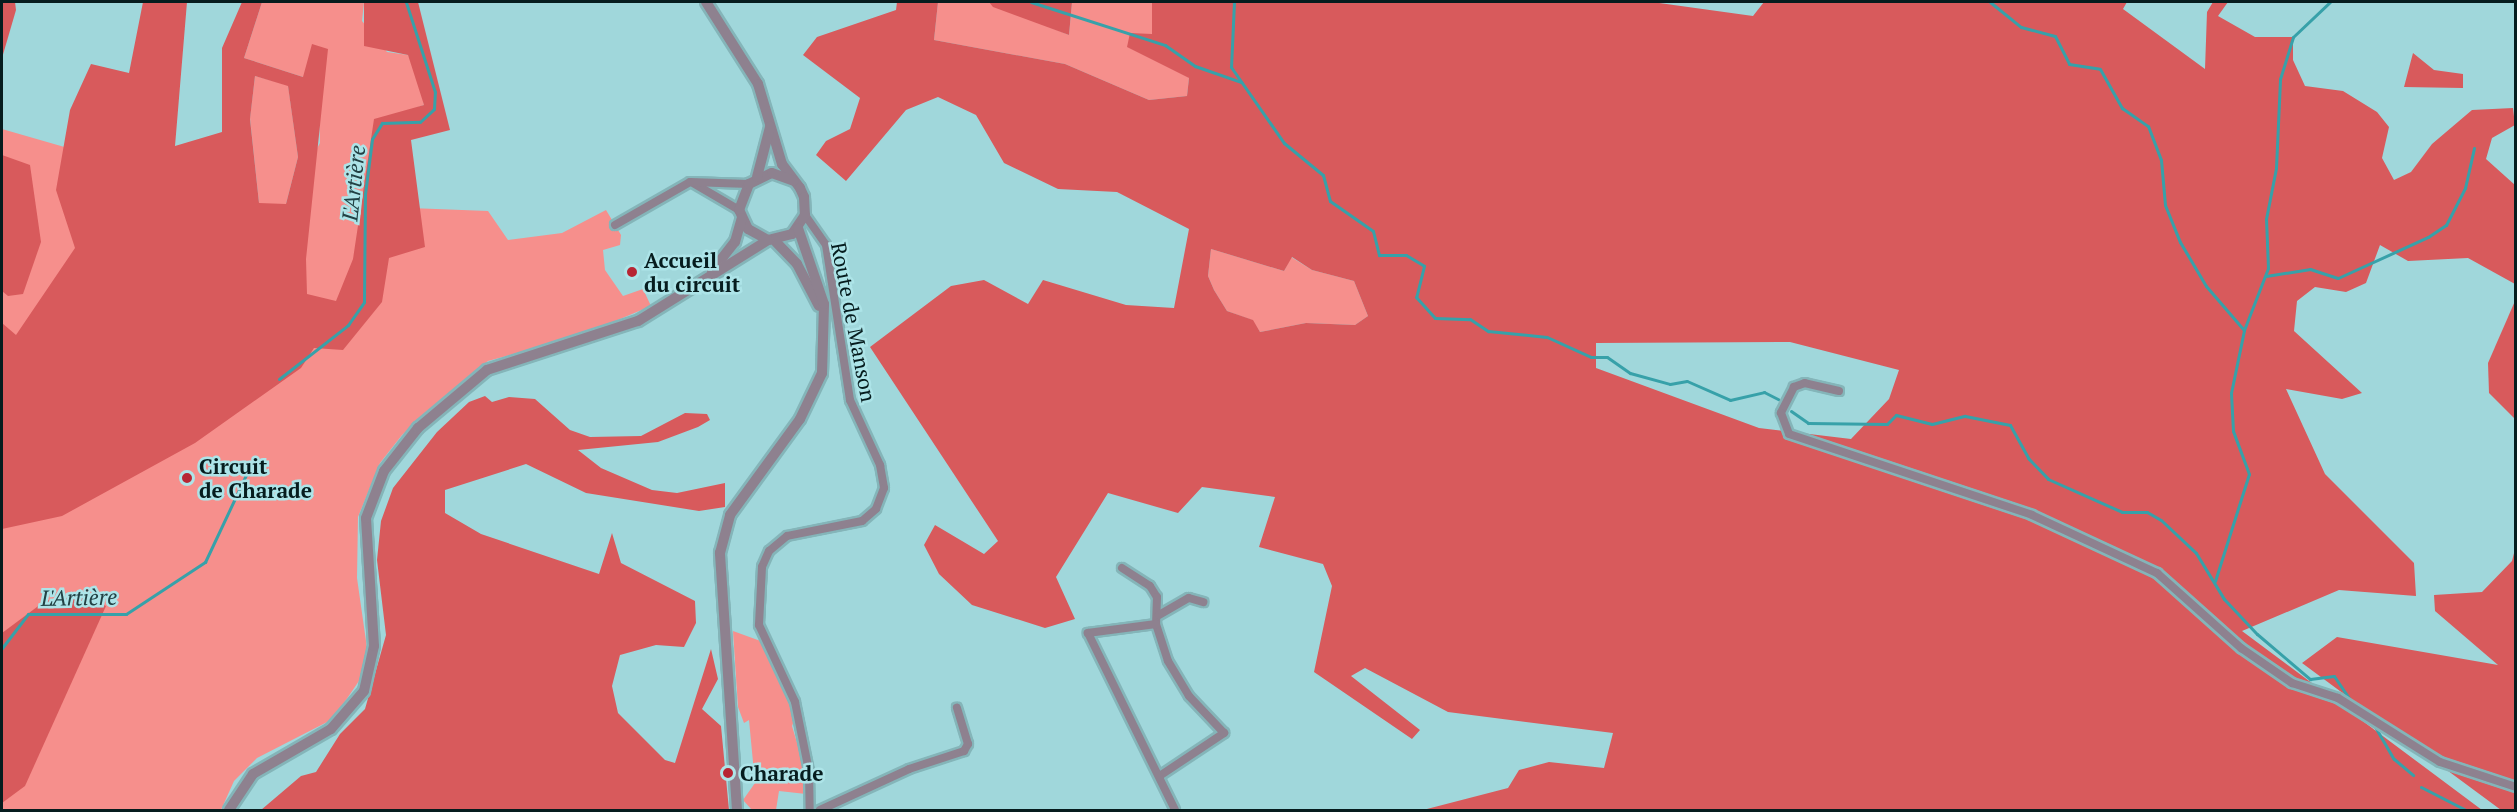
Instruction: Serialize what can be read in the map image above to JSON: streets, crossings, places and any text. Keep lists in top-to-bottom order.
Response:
{
  "streets": {
    "street": ["Route de Manson"]
  },
  "water": ["L'Artière"],
  "places": ["Accueil du circuit", "Circuit de Charade", "Charade"]
}
